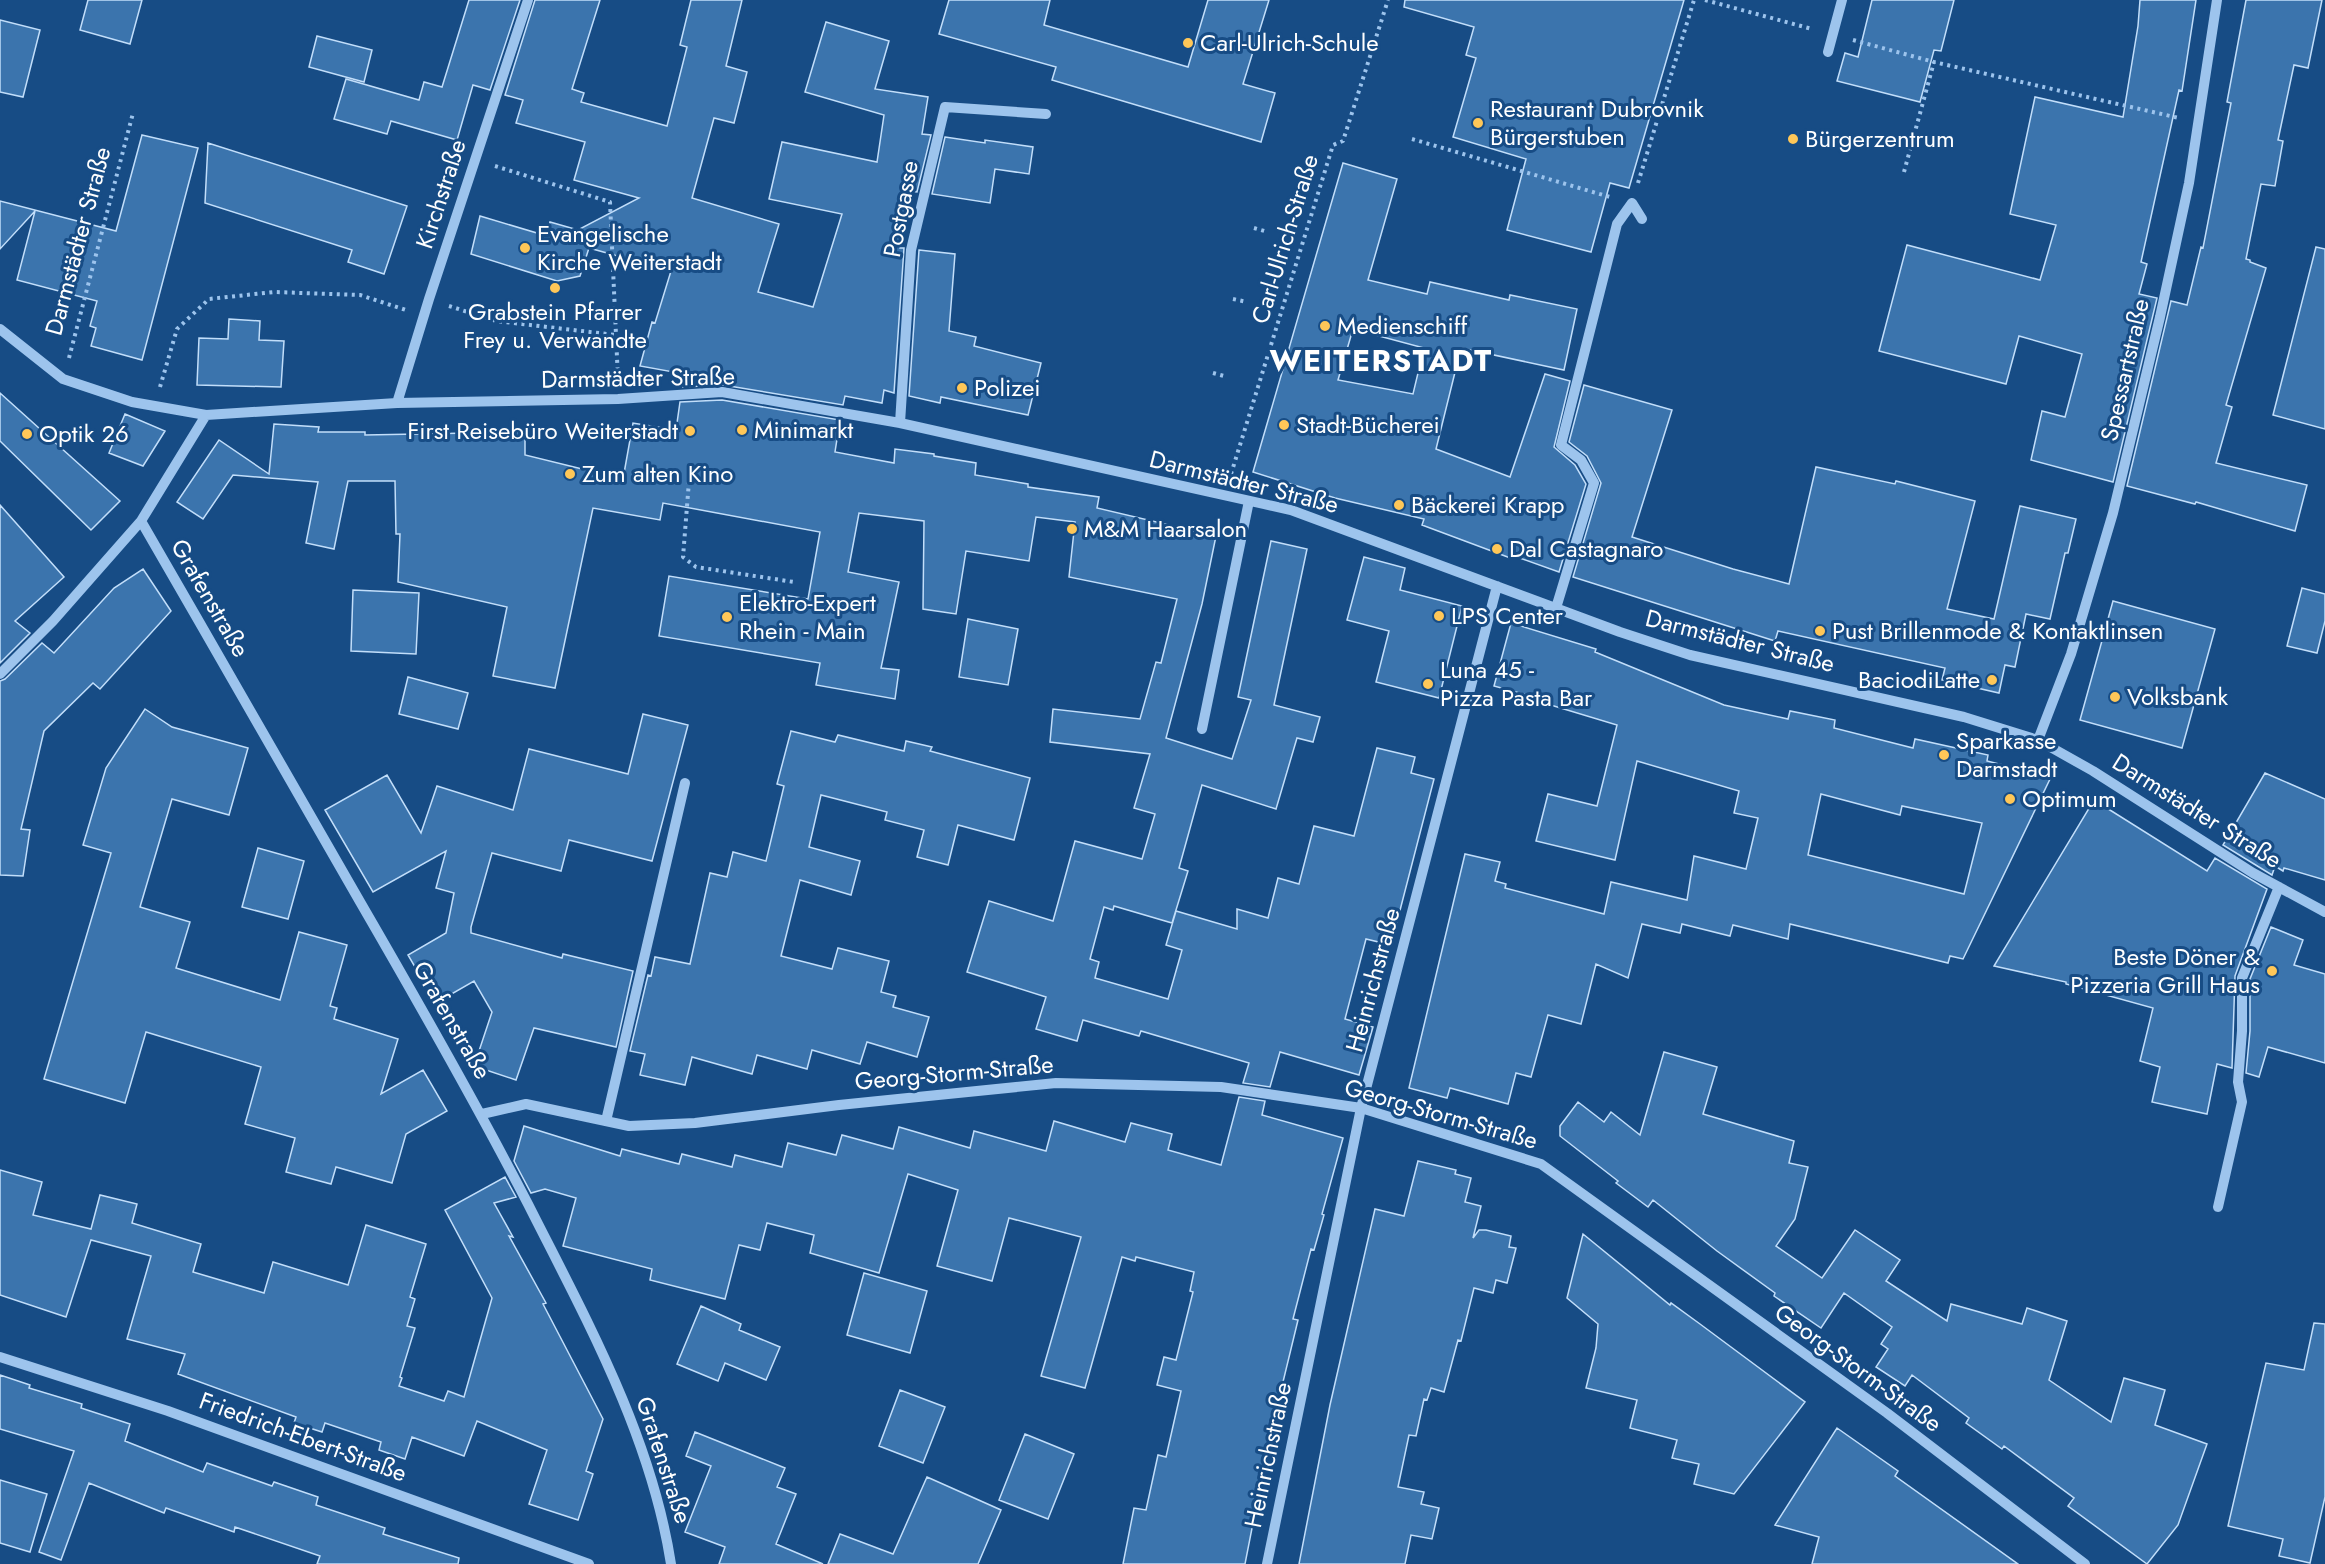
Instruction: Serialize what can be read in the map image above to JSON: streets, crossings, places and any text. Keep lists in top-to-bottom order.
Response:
{
  "streets": {
    "street": [
      "Kirchstraße",
      "Postgasse",
      "Darmstädter Straße",
      "Spessartstraße",
      "Grafenstraße",
      "Heinrichstraße",
      "Georg-Storm-Straße",
      "Friedrich-Ebert-Straße"
    ],
    "path": ["Carl-Ulrich-Straße"]
  },
  "crossings": [
    ["Kirchstraße", "Darmstädter Straße"],
    ["Postgasse", "Darmstädter Straße"],
    ["Carl-Ulrich-Straße", "Darmstädter Straße"],
    ["Darmstädter Straße", "Spessartstraße"],
    ["Darmstädter Straße", "Heinrichstraße"],
    ["Grafenstraße", "Georg-Storm-Straße"],
    ["Heinrichstraße", "Georg-Storm-Straße"]
  ],
  "districts": ["WEITERSTADT"],
  "places": [
    "Carl-Ulrich-Schule",
    "Restaurant Dubrovnik Bürgerstuben",
    "Bürgerzentrum",
    "Evangelische Kirche Weiterstadt",
    "Grabstein Pfarrer Frey u. Verwandte",
    "Medienschiff",
    "Polizei",
    "Stadt-Bücherei",
    "Minimarkt",
    "First Reisebüro Weiterstadt",
    "Optik 26",
    "Zum alten Kino",
    "Bäckerei Krapp",
    "M&M Haarsalon",
    "Dal Castagnaro",
    "LPS Center",
    "Elektro-Expert Rhein - Main",
    "Pust Brillenmode & Kontaktlinsen",
    "BaciodiLatte",
    "Luna 45 - Pizza Pasta Bar",
    "Volksbank",
    "Sparkasse Darmstadt",
    "Optimum",
    "Beste Döner & Pizzeria Grill Haus"
  ]
}
